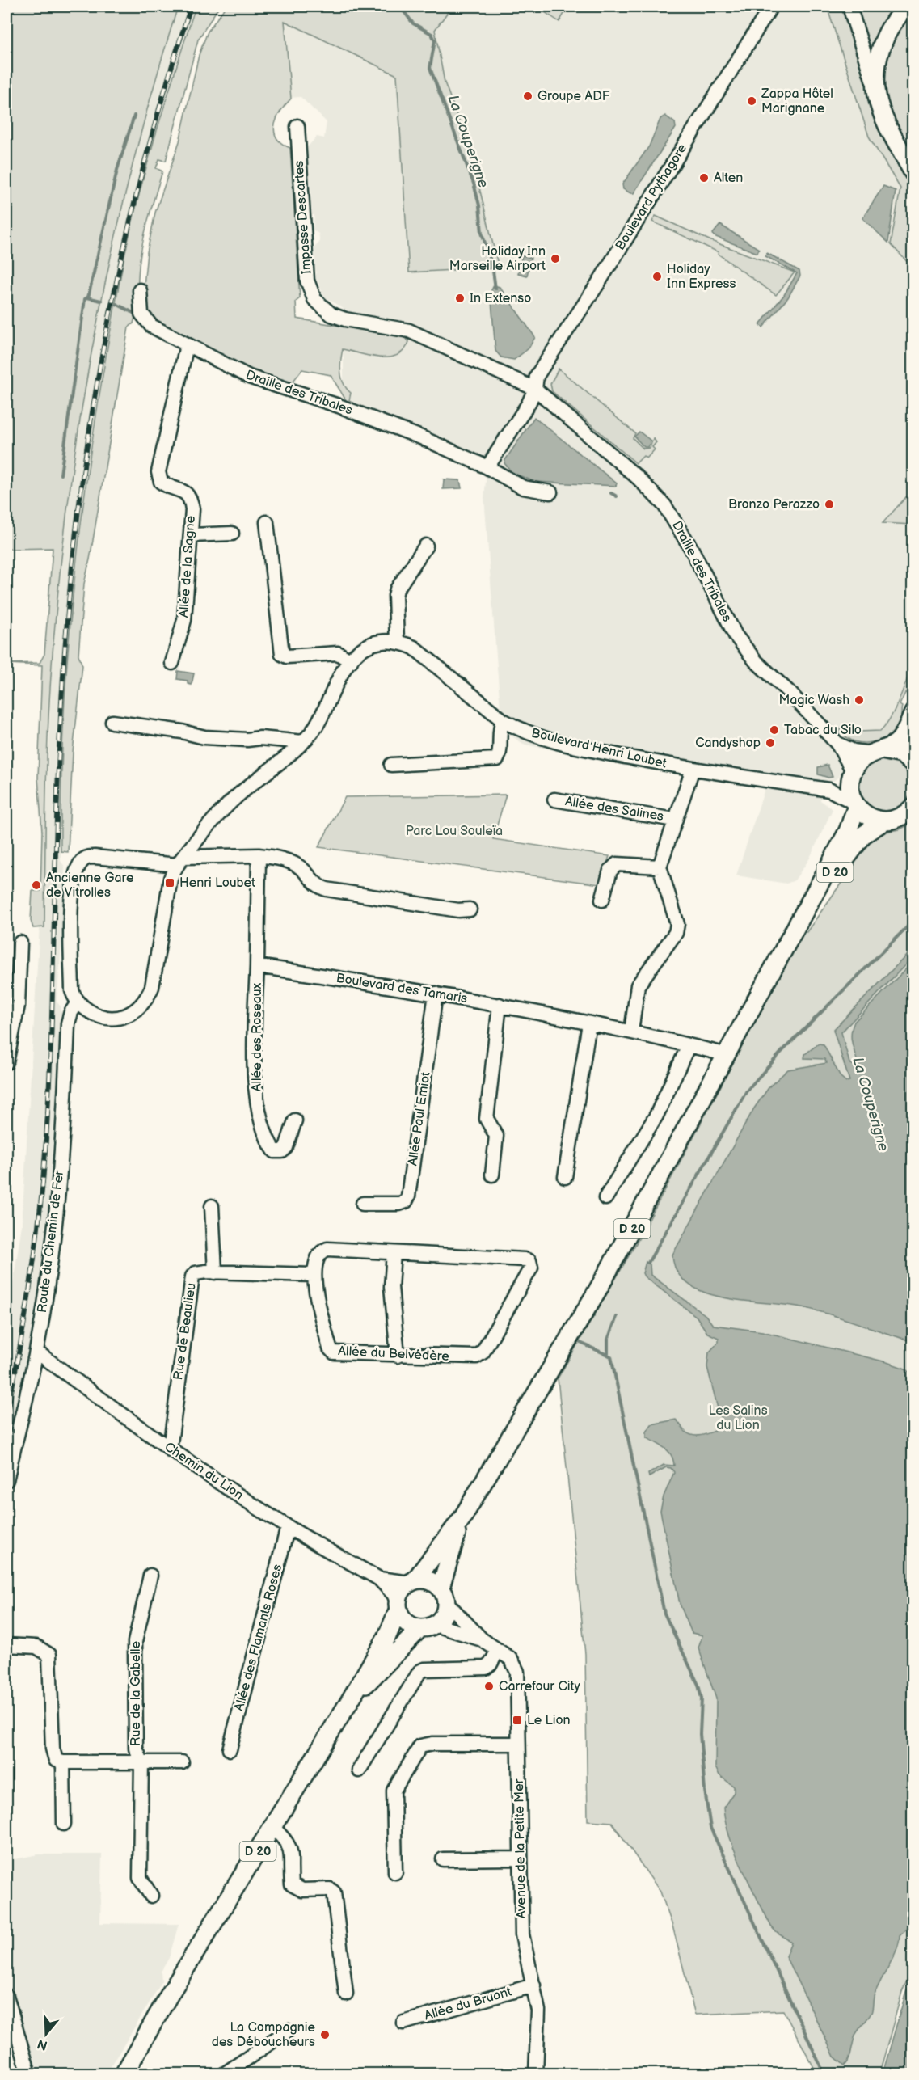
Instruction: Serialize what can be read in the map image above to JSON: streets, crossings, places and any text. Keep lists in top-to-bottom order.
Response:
{
  "streets": {
    "main road": ["D 20"],
    "street": [
      "Boulevard Pythagore",
      "Impasse Descartes",
      "Draille des Tribales",
      "Allée de la Sagne",
      "Boulevard Henri Loubet",
      "Allée des Salines",
      "Boulevard des Tamaris",
      "Allée des Roseaux",
      "Allée Paul Emiot",
      "Route du Chemin de Fer",
      "Rue de Beaulieu",
      "Allée du Belvédère",
      "Chemin du Lion",
      "Allée des Flamants Roses",
      "Rue de la Gabelle",
      "Avenue de la Petite Mer",
      "Allée du Bruant"
    ]
  },
  "crossings": [
    ["Boulevard Pythagore", "Impasse Descartes"],
    ["Boulevard Pythagore", "Draille des Tribales"],
    ["Impasse Descartes", "Draille des Tribales"],
    ["Draille des Tribales", "Allée de la Sagne"],
    ["Boulevard Henri Loubet", "D 20"],
    ["Boulevard Henri Loubet", "Route du Chemin de Fer"],
    ["D 20", "Boulevard des Tamaris"],
    ["D 20", "Chemin du Lion"],
    ["D 20", "Avenue de la Petite Mer"],
    ["Boulevard des Tamaris", "Allée des Roseaux"],
    ["Boulevard des Tamaris", "Allée Paul Emiot"],
    ["Route du Chemin de Fer", "Chemin du Lion"],
    ["Rue de Beaulieu", "Allée du Belvédère"],
    ["Rue de Beaulieu", "Chemin du Lion"],
    ["Chemin du Lion", "Allée des Flamants Roses"],
    ["Chemin du Lion", "Avenue de la Petite Mer"],
    ["Avenue de la Petite Mer", "Allée du Bruant"]
  ],
  "water": ["La Couperigne"],
  "parks": ["Parc Lou Souleïa", "Les Salins du Lion"],
  "places": {
    "other": [
      "Groupe ADF",
      "Zappa Hôtel Marignane",
      "Alten",
      "Holiday Inn Marseille Airport",
      "Holiday Inn Express",
      "In Extenso",
      "Bronzo Perazzo",
      "Magic Wash",
      "Tabac du Silo",
      "Candyshop",
      "Ancienne Gare de Vitrolles",
      "Carrefour City",
      "La Compagnie des Déboucheurs"
    ],
    "transit": ["Henri Loubet", "Le Lion"]
  },
  "north": "bottom"
}
